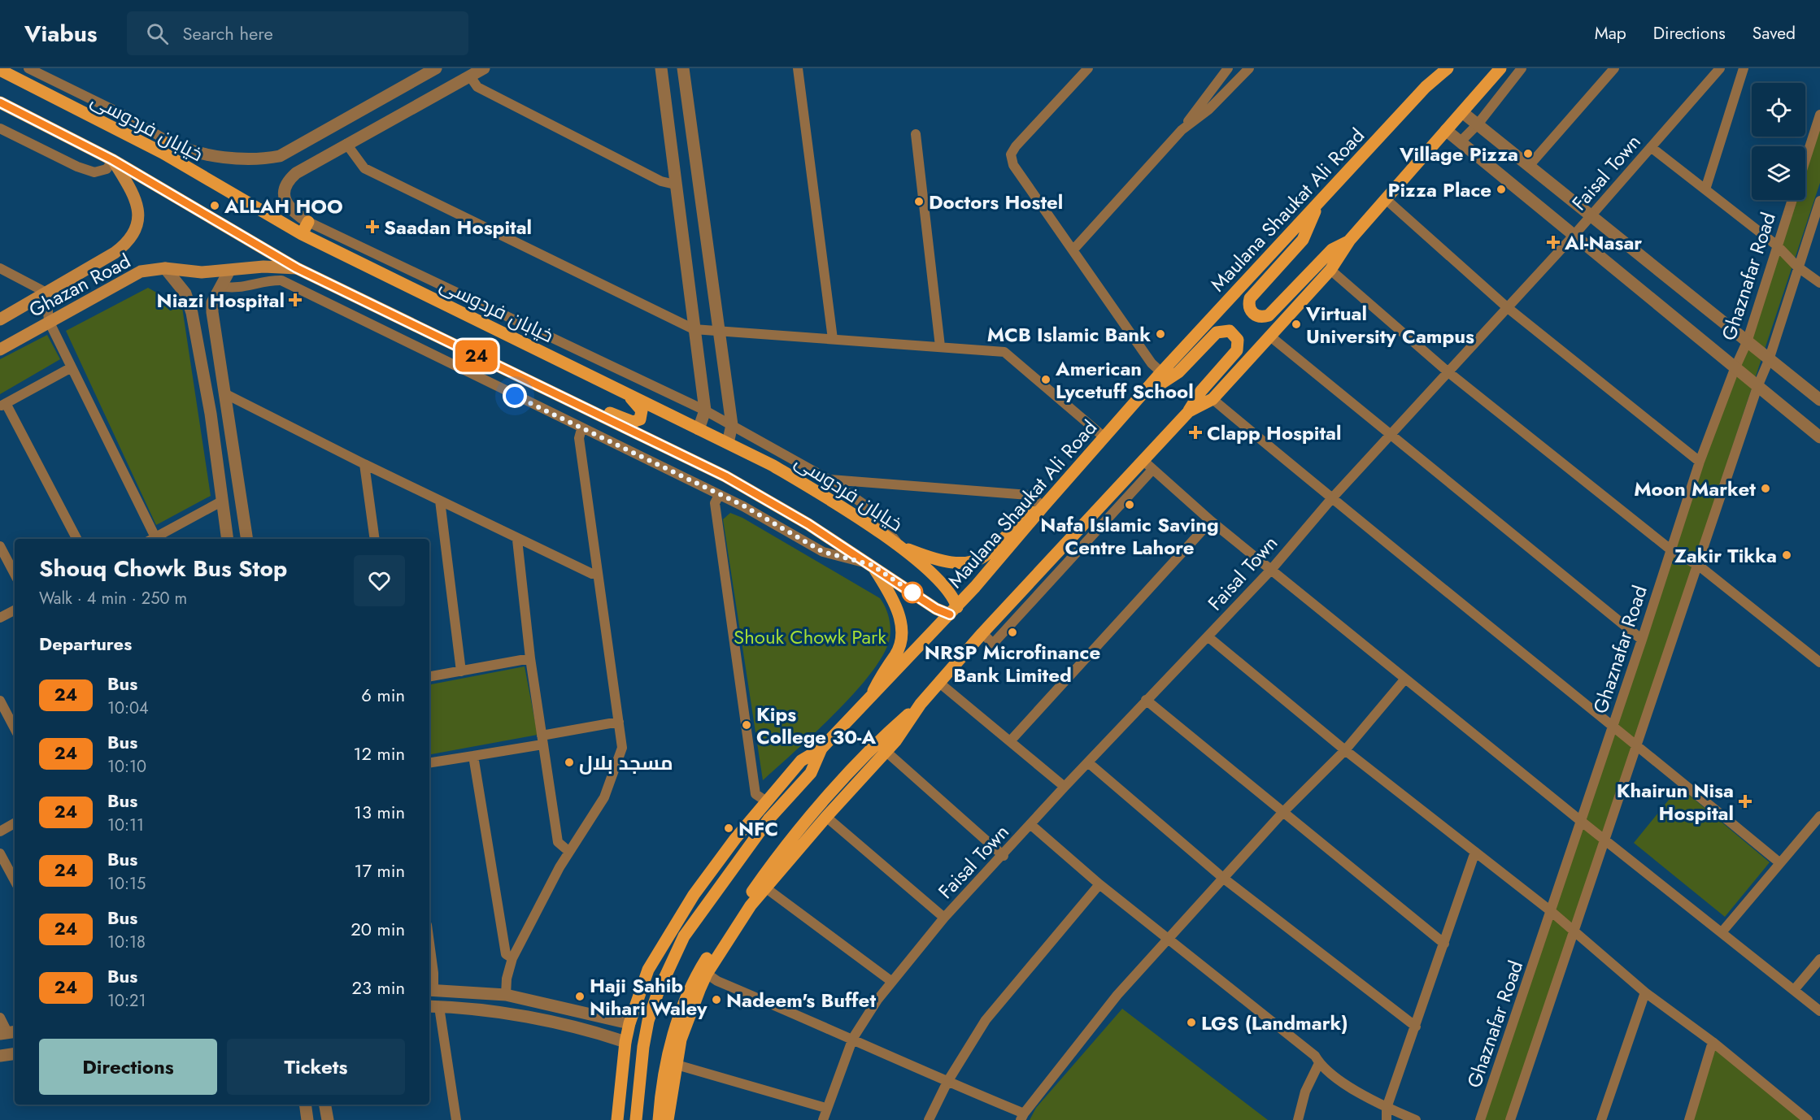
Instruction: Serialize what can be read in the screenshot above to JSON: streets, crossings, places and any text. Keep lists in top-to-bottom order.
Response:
{
  "streets": {
    "main road": ["خیابان فردوسی", "Maulana Shaukat Ali Road", "Ghazan Road"],
    "street": ["Faisal Town", "Ghaznafar Road"]
  },
  "crossings": [
    ["خیابان فردوسی", "Maulana Shaukat Ali Road"]
  ],
  "parks": ["Shouk Chowk Park"],
  "places": {
    "other": [
      "Village Pizza",
      "Pizza Place",
      "Doctors Hostel",
      "ALLAH HOO",
      "Virtual University Campus",
      "MCB Islamic Bank",
      "American Lycetuff School",
      "Moon Market",
      "Nafa Islamic Saving Centre Lahore",
      "Zakir Tikka",
      "NRSP Microfinance Bank Limited",
      "Kips College 30-A",
      "مسجد بلال",
      "NFC",
      "Haji Sahib Nihari Waley",
      "Nadeem's Buffet",
      "LGS (Landmark)"
    ],
    "health": [
      "Saadan Hospital",
      "Al-Nasar",
      "Niazi Hospital",
      "Clapp Hospital",
      "Khairun Nisa Hospital"
    ]
  },
  "lines": ["bus line 24"],
  "page": {
    "header": "Viabus",
    "search": "Search here",
    "nav": ["Map", "Directions", "Saved"],
    "on_map": "24",
    "heading": [
      ["Shouq Chowk Bus Stop", "Walk · 4 min · 250 m"],
      "Departures"
    ],
    "list": [
      {
        "mark": "24",
        "name": "Bus",
        "note": "10:04",
        "value": "6 min"
      },
      {
        "mark": "24",
        "name": "Bus",
        "note": "10:10",
        "value": "12 min"
      },
      {
        "mark": "24",
        "name": "Bus",
        "note": "10:11",
        "value": "13 min"
      },
      {
        "mark": "24",
        "name": "Bus",
        "note": "10:15",
        "value": "17 min"
      },
      {
        "mark": "24",
        "name": "Bus",
        "note": "10:18",
        "value": "20 min"
      },
      {
        "mark": "24",
        "name": "Bus",
        "note": "10:21",
        "value": "23 min"
      }
    ],
    "buttons": ["Directions", "Tickets"]
  }
}
